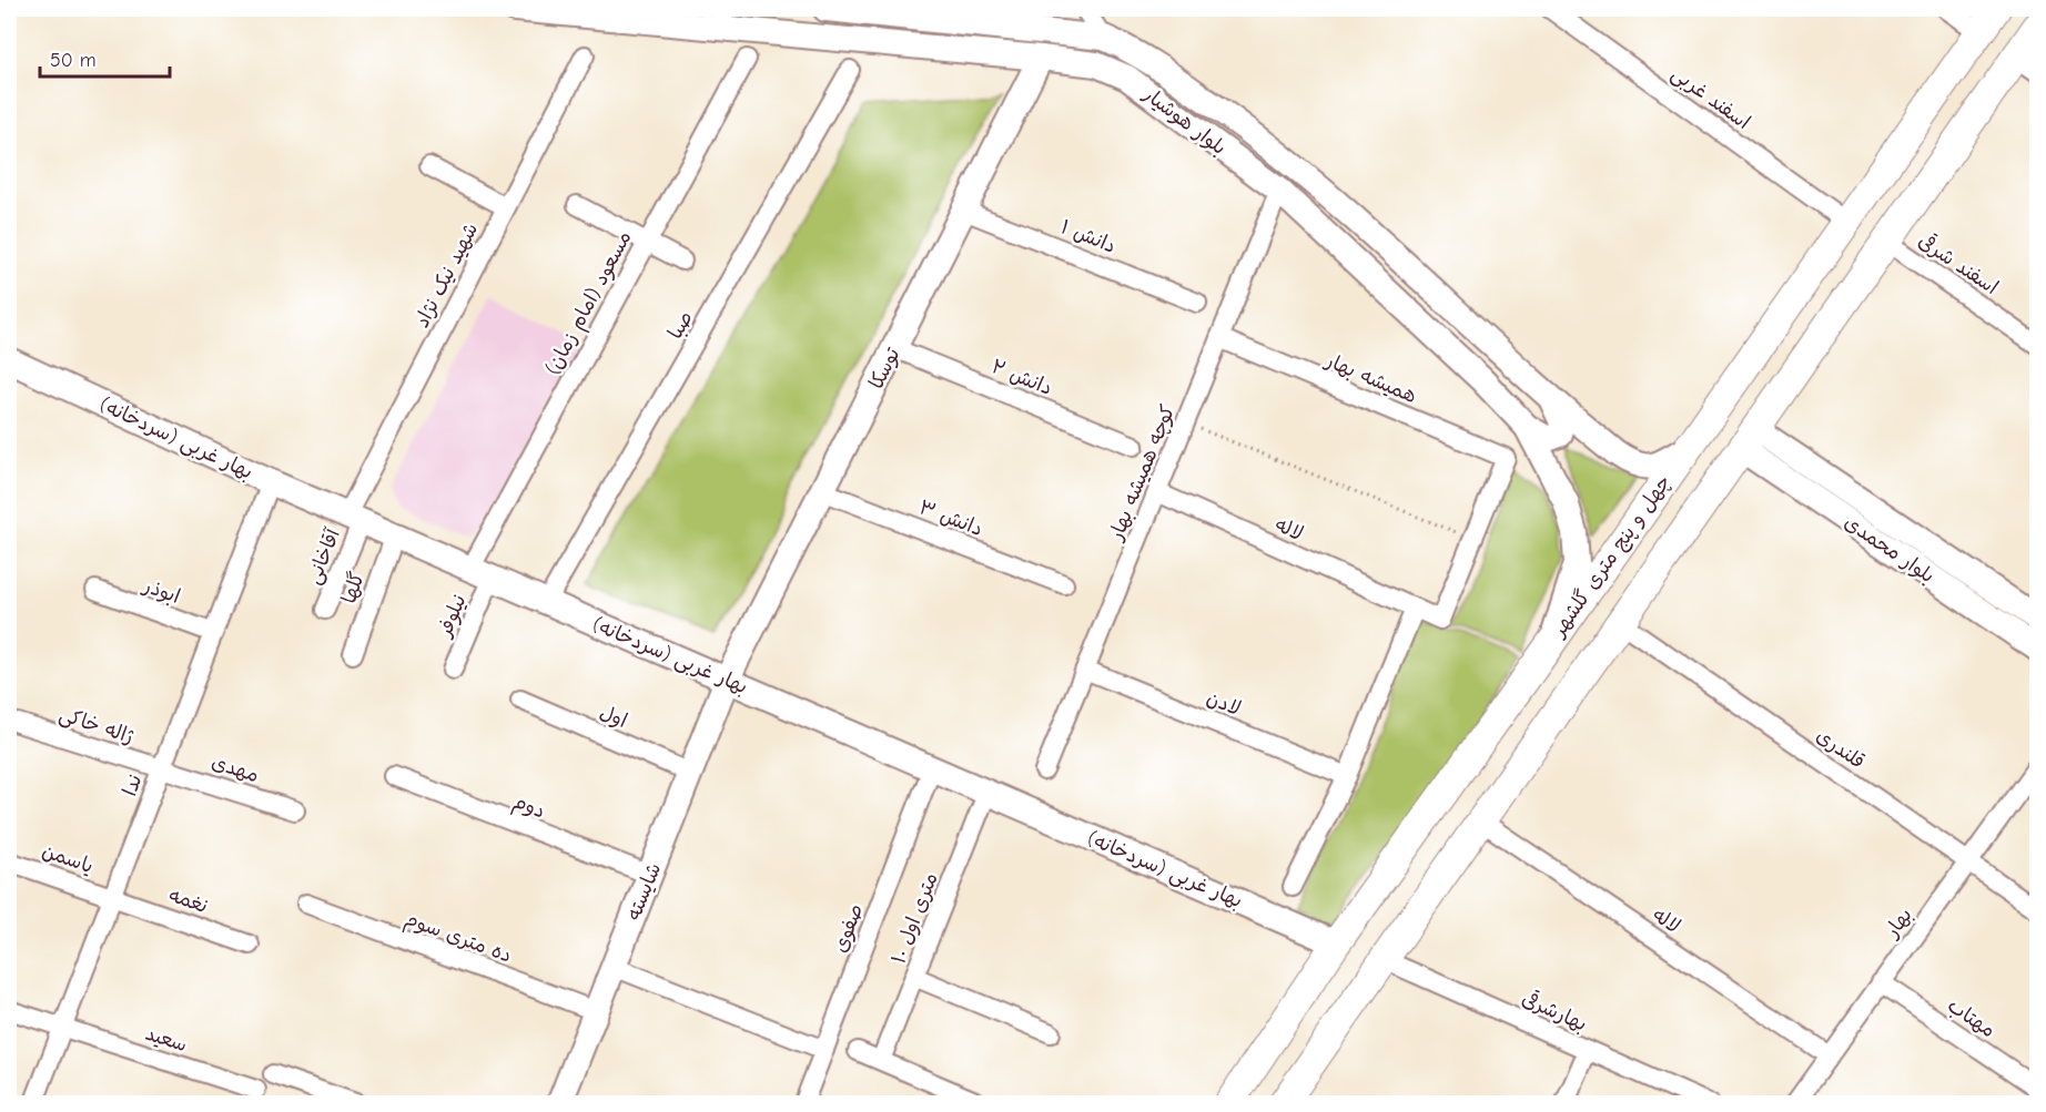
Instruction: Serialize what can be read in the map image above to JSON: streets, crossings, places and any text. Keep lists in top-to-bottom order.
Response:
{
  "streets": {
    "main road": ["چهل و پنج متری گلشهر"],
    "street": [
      "اسفند غربی",
      "بلوار هوشیار",
      "دانش ۱",
      "اسفند شرقی",
      "شهید نیک نژاد",
      "مسعود (امام زمان)",
      "صبا",
      "توسکا",
      "دانش ۲",
      "همیشه بهار",
      "بهار غربی (سردخانه)",
      "کوچه همیشه بهار",
      "دانش ۳",
      "لاله",
      "بلوار محمدی",
      "آقاخانی",
      "گلها",
      "ابوذر",
      "نیلوفر",
      "لادن",
      "اول",
      "ژاله خاکی",
      "قلندری",
      "مهدی",
      "ندا",
      "دوم",
      "یاسمن",
      "شایسته",
      "نغمه",
      "۱۰ متری اول",
      "بهار",
      "صفوی",
      "ده متری سوم",
      "بهارشرقی",
      "مهتاب",
      "سعید"
    ]
  },
  "crossings": [
    ["اسفند غربی", "چهل و پنج متری گلشهر"],
    ["بلوار هوشیار", "توسکا"],
    ["بلوار هوشیار", "کوچه همیشه بهار"],
    ["بلوار هوشیار", "چهل و پنج متری گلشهر"],
    ["دانش ۱", "توسکا"],
    ["شهید نیک نژاد", "بهار غربی (سردخانه)"],
    ["شهید نیک نژاد", "آقاخانی"],
    ["مسعود (امام زمان)", "بهار غربی (سردخانه)"],
    ["مسعود (امام زمان)", "نیلوفر"],
    ["صبا", "بهار غربی (سردخانه)"],
    ["توسکا", "دانش ۲"],
    ["توسکا", "بهار غربی (سردخانه)"],
    ["توسکا", "دانش ۳"],
    ["توسکا", "شایسته"],
    ["همیشه بهار", "کوچه همیشه بهار"],
    ["همیشه بهار", "لاله"],
    ["بهار غربی (سردخانه)", "چهل و پنج متری گلشهر"],
    ["بهار غربی (سردخانه)", "آقاخانی"],
    ["بهار غربی (سردخانه)", "گلها"],
    ["بهار غربی (سردخانه)", "نیلوفر"],
    ["بهار غربی (سردخانه)", "ندا"],
    ["بهار غربی (سردخانه)", "شایسته"],
    ["بهار غربی (سردخانه)", "۱۰ متری اول"],
    ["بهار غربی (سردخانه)", "صفوی"],
    ["کوچه همیشه بهار", "لاله"],
    ["کوچه همیشه بهار", "لادن"],
    ["لاله", "بهار"],
    ["ابوذر", "ندا"],
    ["اول", "شایسته"],
    ["ژاله خاکی", "مهدی"],
    ["ژاله خاکی", "ندا"],
    ["قلندری", "بهار"],
    ["مهدی", "ندا"],
    ["ندا", "یاسمن"],
    ["ندا", "نغمه"],
    ["ندا", "سعید"],
    ["دوم", "شایسته"],
    ["یاسمن", "نغمه"],
    ["شایسته", "ده متری سوم"],
    ["بهار", "مهتاب"]
  ],
  "scale_bar": "50 m"
}
